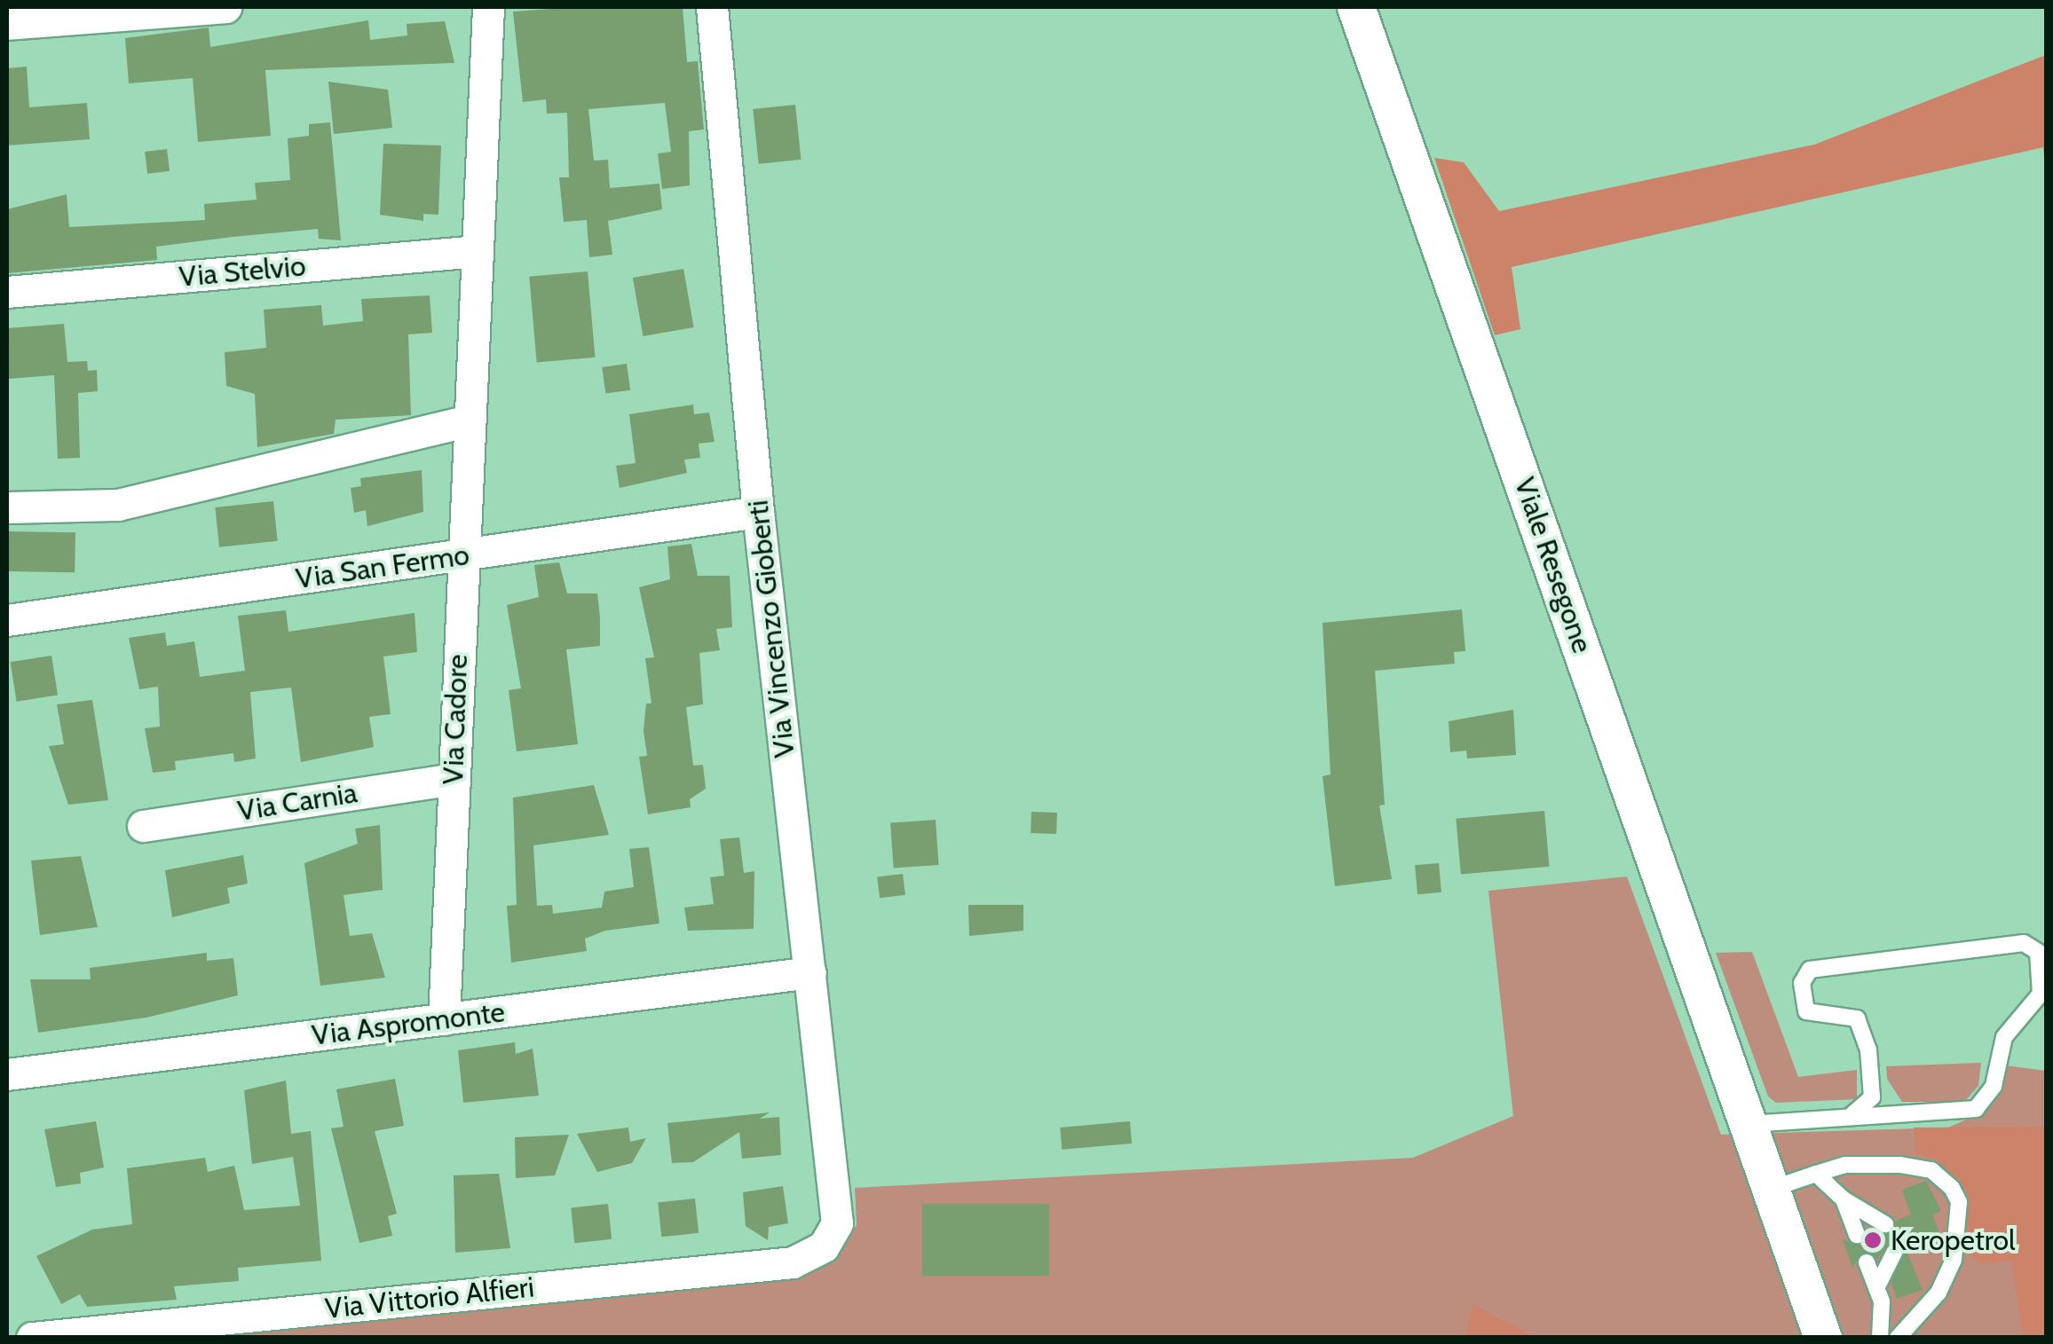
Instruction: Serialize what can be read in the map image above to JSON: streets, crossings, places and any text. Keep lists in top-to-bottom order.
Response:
{
  "streets": {
    "street": [
      "Via Stelvio",
      "Viale Resegone",
      "Via San Fermo",
      "Via Vincenzo Gioberti",
      "Via Cadore",
      "Via Carnia",
      "Via Aspromonte",
      "Via Vittorio Alfieri"
    ]
  },
  "crossings": [
    ["Via Stelvio", "Via Cadore"],
    ["Via San Fermo", "Via Vincenzo Gioberti"],
    ["Via San Fermo", "Via Cadore"],
    ["Via Vincenzo Gioberti", "Via Aspromonte"],
    ["Via Vincenzo Gioberti", "Via Vittorio Alfieri"],
    ["Via Cadore", "Via Carnia"],
    ["Via Cadore", "Via Aspromonte"]
  ],
  "places": ["Keropetrol"]
}
